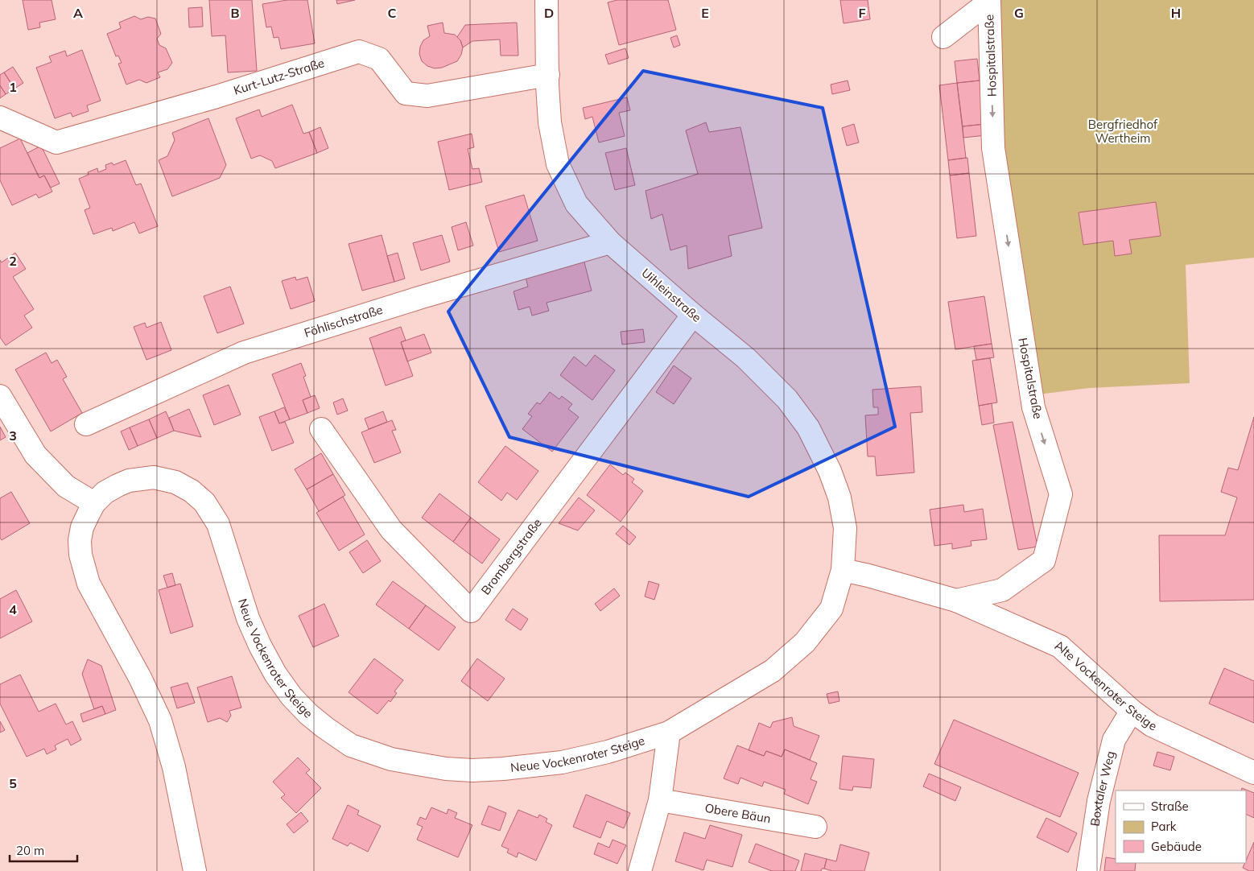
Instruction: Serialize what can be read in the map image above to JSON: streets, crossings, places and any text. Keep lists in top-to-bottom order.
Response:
{
  "streets": {
    "street": [
      "Hospitalstraße",
      "Kurt-Lutz-Straße",
      "Uihleinstraße",
      "Föhlischstraße",
      "Brombergstraße",
      "Neue Vockenroter Steige",
      "Alte Vockenroter Steige",
      "Boxtaler Weg",
      "Obere Bäun"
    ]
  },
  "crossings": [
    ["Hospitalstraße", "Uihleinstraße"],
    ["Hospitalstraße", "Neue Vockenroter Steige"],
    ["Hospitalstraße", "Alte Vockenroter Steige"],
    ["Kurt-Lutz-Straße", "Uihleinstraße"],
    ["Uihleinstraße", "Föhlischstraße"],
    ["Uihleinstraße", "Brombergstraße"],
    ["Uihleinstraße", "Neue Vockenroter Steige"],
    ["Alte Vockenroter Steige", "Boxtaler Weg"]
  ],
  "one_way": ["Hospitalstraße"],
  "parks": ["Bergfriedhof Wertheim"],
  "legend": ["Straße", "Park", "Gebäude"],
  "scale_bar": "20 m",
  "grid": {
    "columns": [
      "A",
      "B",
      "C",
      "D",
      "E",
      "F",
      "G",
      "H"
    ],
    "rows": [
      "1",
      "2",
      "3",
      "4",
      "5"
    ]
  }
}
